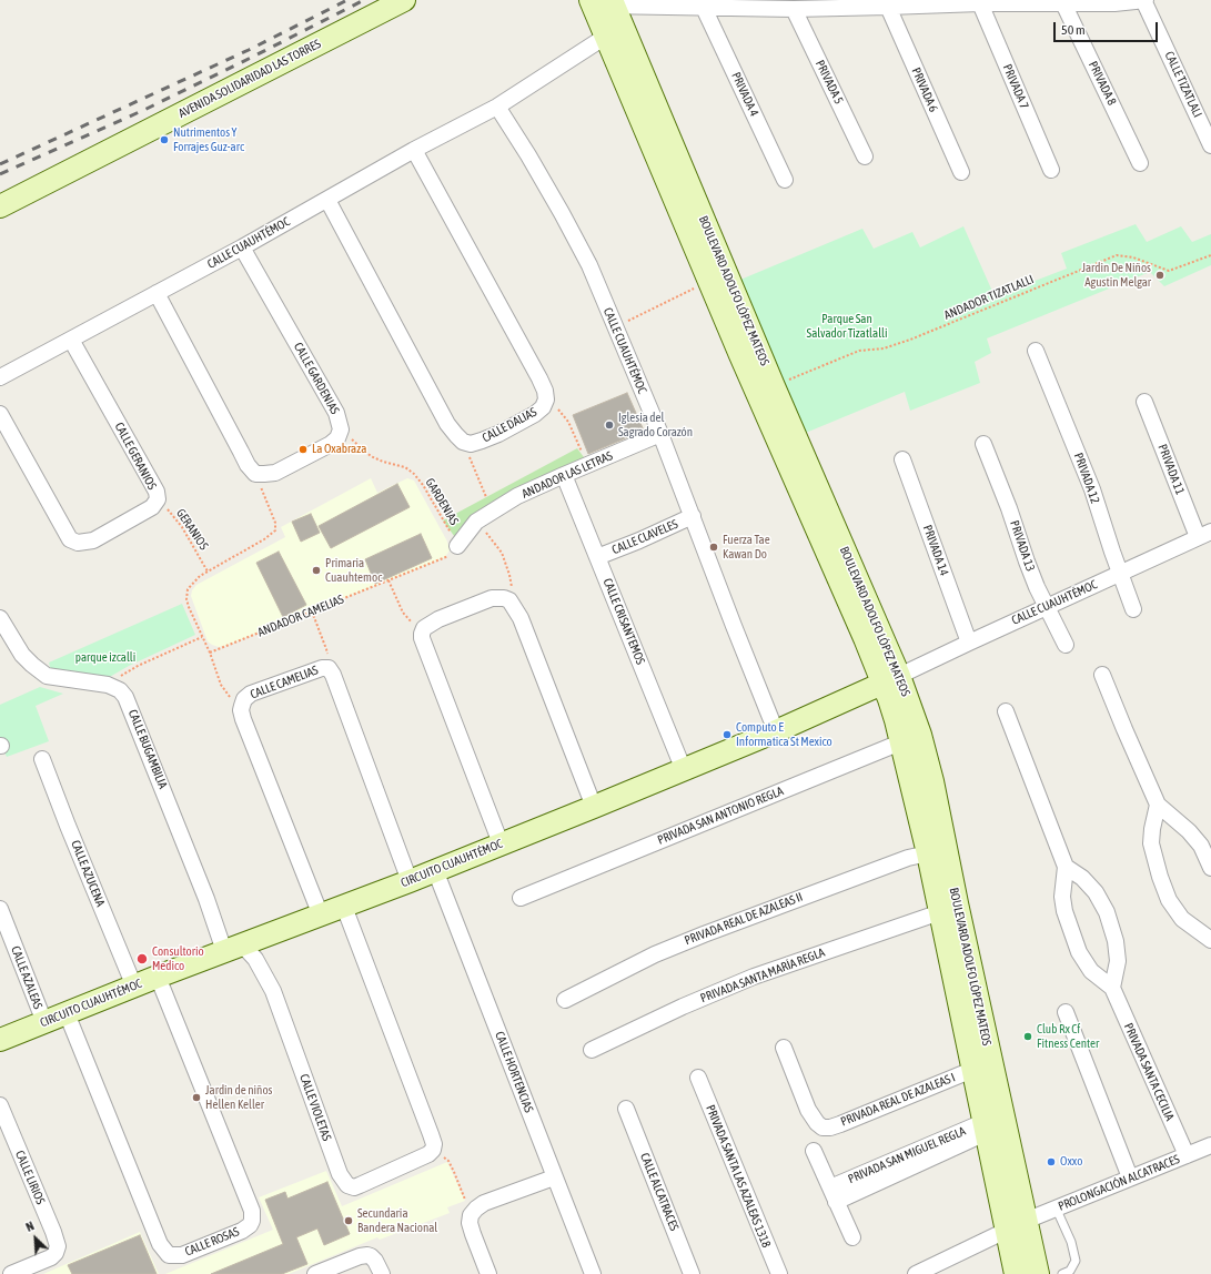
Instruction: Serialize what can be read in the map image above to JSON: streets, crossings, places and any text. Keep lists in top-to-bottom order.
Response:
{
  "streets": {
    "street": [
      "AVENIDA SOLIDARIDAD LAS TORRES",
      "PRIVADA 5",
      "PRIVADA 8",
      "CALLE TIZATLALI",
      "PRIVADA 7",
      "PRIVADA 6",
      "PRIVADA 4",
      "CALLE CUAUHTÉMOC",
      "BOULEVARD ADOLFO LÓPEZ MATEOS",
      "CALLE GARDENIAS",
      "CALLE DALIAS",
      "CALLE GERANIOS",
      "PRIVADA 11",
      "ANDADOR LAS LETRAS",
      "PRIVADA 12",
      "CALLE CLAVELES",
      "PRIVADA 13",
      "PRIVADA 14",
      "CALLE CRISANTEMOS",
      "CALLE CAMELIAS",
      "CALLE BUGAMBILIA",
      "PRIVADA SAN ANTONIO REGLA",
      "CIRCUITO CUAUHTÉMOC",
      "CALLE AZUCENA",
      "PRIVADA REAL DE AZALEAS II",
      "PRIVADA SANTA MARÍA REGLA",
      "CALLE AZALEAS",
      "CALLE HORTENCIAS",
      "PRIVADA SANTA CECILIA",
      "PRIVADA REAL DE AZALEAS I",
      "CALLE VIOLETAS",
      "PRIVADA SAN MIGUEL REGLA",
      "PRIVADA SANTA LAS AZALEAS 1318",
      "CALLE LIRIOS",
      "PROLONGACIÓN ALCATRACES",
      "CALLE ALCATRACES",
      "CALLE ROSAS"
    ],
    "path": [
      "ANDADOR TIZATLALLI",
      "GARDENIAS",
      "GERANIOS",
      "ANDADOR CAMELIAS"
    ]
  },
  "crossings": [
    ["CALLE CUAUHTÉMOC", "BOULEVARD ADOLFO LÓPEZ MATEOS"],
    ["CALLE CUAUHTÉMOC", "CALLE GARDENIAS"],
    ["CALLE CUAUHTÉMOC", "CALLE DALIAS"],
    ["CALLE CUAUHTÉMOC", "CALLE GERANIOS"],
    ["CALLE CUAUHTÉMOC", "PRIVADA 11"],
    ["CALLE CUAUHTÉMOC", "ANDADOR LAS LETRAS"],
    ["CALLE CUAUHTÉMOC", "PRIVADA 12"],
    ["CALLE CUAUHTÉMOC", "CALLE CLAVELES"],
    ["CALLE CUAUHTÉMOC", "PRIVADA 13"],
    ["CALLE CUAUHTÉMOC", "PRIVADA 14"],
    ["CALLE CUAUHTÉMOC", "CIRCUITO CUAUHTÉMOC"],
    ["BOULEVARD ADOLFO LÓPEZ MATEOS", "ANDADOR TIZATLALLI"],
    ["BOULEVARD ADOLFO LÓPEZ MATEOS", "PRIVADA SAN ANTONIO REGLA"],
    ["BOULEVARD ADOLFO LÓPEZ MATEOS", "CIRCUITO CUAUHTÉMOC"],
    ["BOULEVARD ADOLFO LÓPEZ MATEOS", "PRIVADA REAL DE AZALEAS II"],
    ["BOULEVARD ADOLFO LÓPEZ MATEOS", "PRIVADA SANTA MARÍA REGLA"],
    ["BOULEVARD ADOLFO LÓPEZ MATEOS", "PRIVADA REAL DE AZALEAS I"],
    ["BOULEVARD ADOLFO LÓPEZ MATEOS", "PRIVADA SAN MIGUEL REGLA"],
    ["BOULEVARD ADOLFO LÓPEZ MATEOS", "PROLONGACIÓN ALCATRACES"],
    ["CALLE GARDENIAS", "GARDENIAS"],
    ["CALLE GERANIOS", "GERANIOS"],
    ["ANDADOR LAS LETRAS", "CALLE CRISANTEMOS"],
    ["GARDENIAS", "ANDADOR CAMELIAS"],
    ["CALLE CLAVELES", "CALLE CRISANTEMOS"],
    ["CALLE CRISANTEMOS", "CIRCUITO CUAUHTÉMOC"],
    ["CALLE CAMELIAS", "CIRCUITO CUAUHTÉMOC"],
    ["CALLE BUGAMBILIA", "CIRCUITO CUAUHTÉMOC"],
    ["CALLE BUGAMBILIA", "CALLE VIOLETAS"],
    ["CIRCUITO CUAUHTÉMOC", "CALLE AZUCENA"],
    ["CIRCUITO CUAUHTÉMOC", "CALLE AZALEAS"],
    ["CIRCUITO CUAUHTÉMOC", "CALLE HORTENCIAS"],
    ["CIRCUITO CUAUHTÉMOC", "CALLE VIOLETAS"],
    ["CIRCUITO CUAUHTÉMOC", "CALLE ROSAS"],
    ["PRIVADA SANTA CECILIA", "PROLONGACIÓN ALCATRACES"]
  ],
  "parks": ["Parque San Salvador Tizatlalli", "parque izcalli"],
  "places": [
    "Nutrimentos Y Forrajes Guz-arc",
    "Jardin De Niños Agustin Melgar",
    "Iglesia del Sagrado Corazón",
    "La Oxabraza",
    "Fuerza Tae Kawan Do",
    "Primaria Cuauhtemoc",
    "Computo E Informatica St Mexico",
    "Consultorio Medico",
    "Club Rx Cf Fitness Center",
    "Jardin de niños Hellen Keller",
    "Oxxo",
    "Secundaria Bandera Nacional"
  ],
  "scale_bar": "50 m",
  "north": "top left"
}
